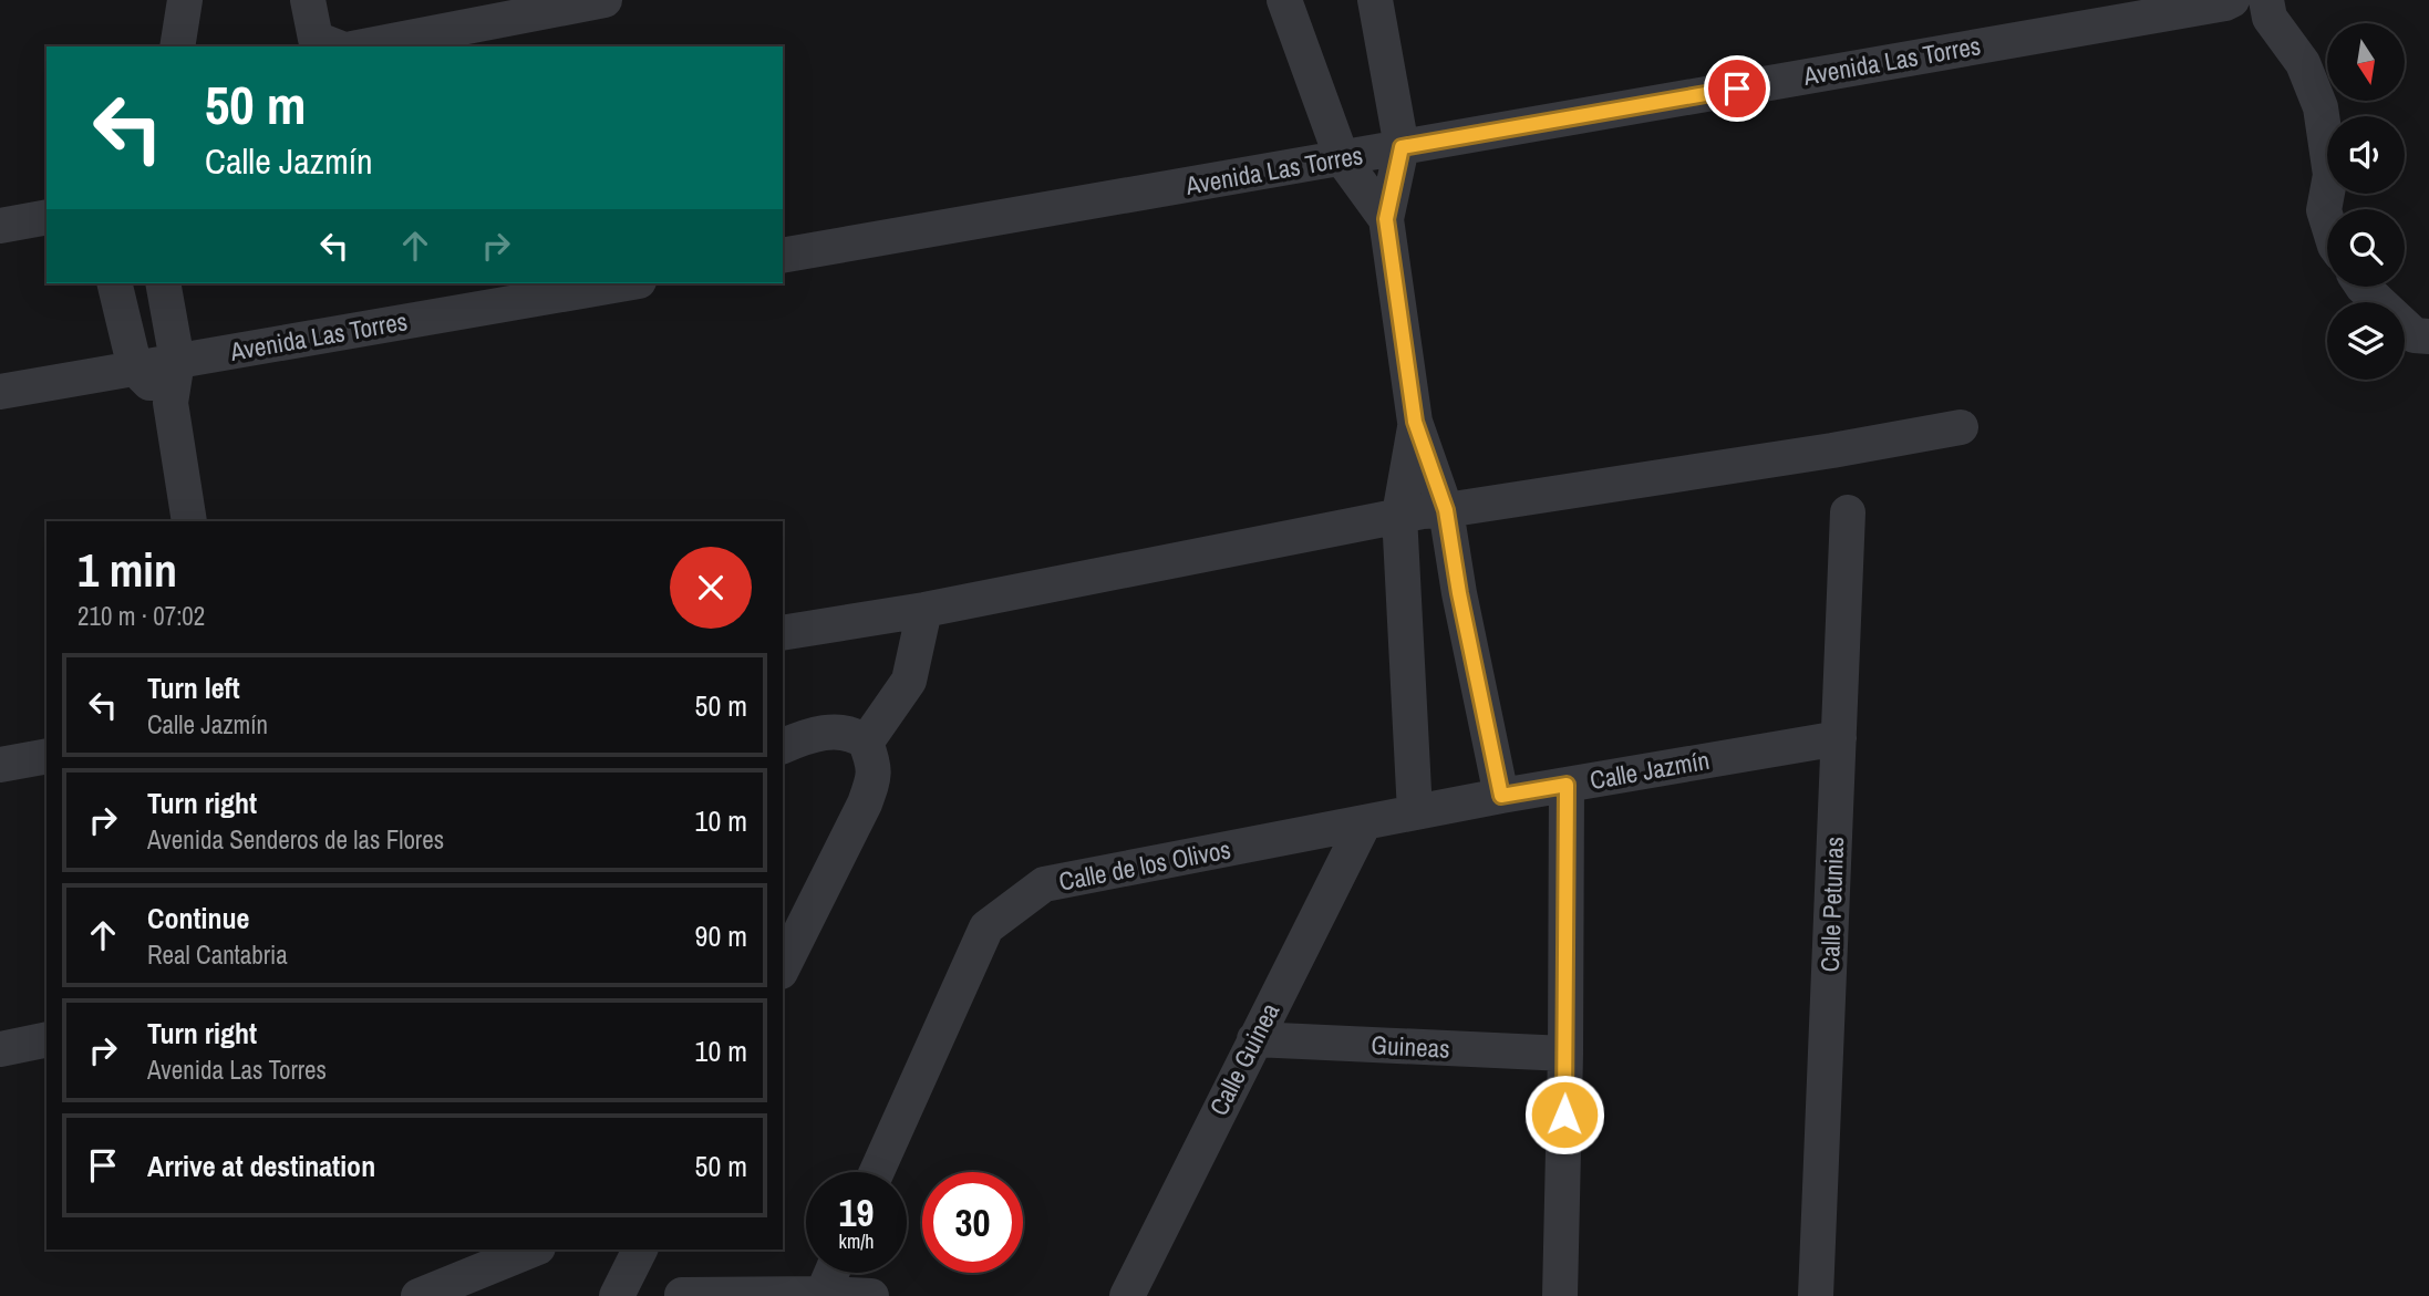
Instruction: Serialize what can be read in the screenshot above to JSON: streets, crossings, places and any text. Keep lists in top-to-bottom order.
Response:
{
  "streets": {
    "street": [
      "Avenida Las Torres",
      "Calle Jazmín",
      "Calle de los Olivos",
      "Calle Petunias",
      "Guineas",
      "Calle Guinea"
    ]
  },
  "crossings": [
    ["Calle Jazmín", "Calle de los Olivos"],
    ["Calle Jazmín", "Calle Petunias"],
    ["Calle de los Olivos", "Calle Guinea"],
    ["Guineas", "Calle Guinea"]
  ],
  "north": "bottom",
  "page": {
    "turn": ["50 m", "Calle Jazmín"],
    "heading": ["1 min", "210 m · 07:02"],
    "list": [
      {
        "name": "Turn left",
        "note": "Calle Jazmín",
        "value": "50 m"
      },
      {
        "name": "Turn right",
        "note": "Avenida Senderos de las Flores",
        "value": "10 m"
      },
      {
        "name": "Continue",
        "note": "Real Cantabria",
        "value": "90 m"
      },
      {
        "name": "Turn right",
        "note": "Avenida Las Torres",
        "value": "10 m"
      },
      {
        "name": "Arrive at destination",
        "value": "50 m"
      }
    ],
    "speed": "19 km/h",
    "limit": "30"
  }
}
